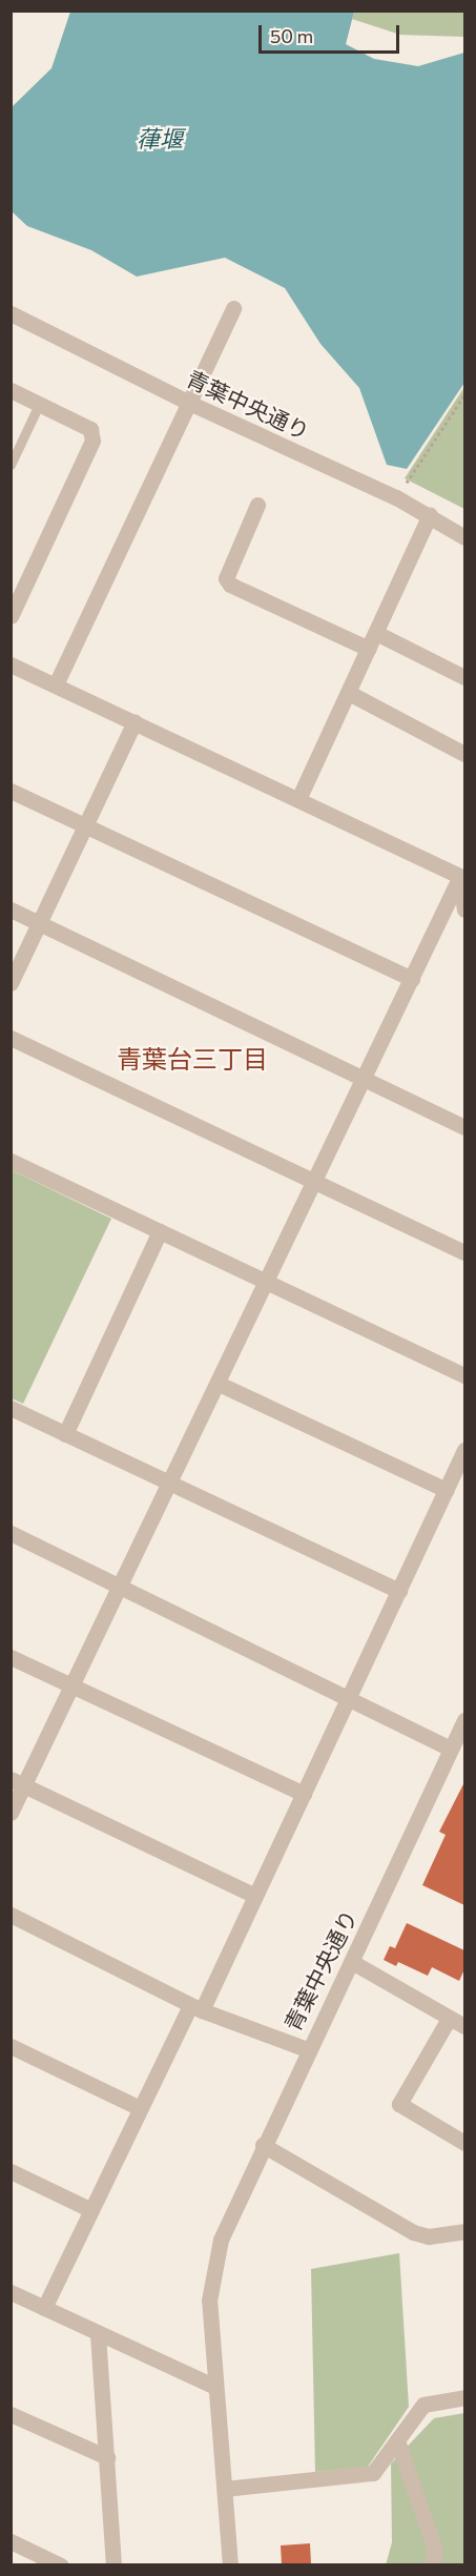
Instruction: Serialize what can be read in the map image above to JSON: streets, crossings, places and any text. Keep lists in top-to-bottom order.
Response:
{
  "streets": {
    "street": ["青葉中央通り"]
  },
  "districts": ["青葉台三丁目"],
  "water": ["葎堰"],
  "scale_bar": "50 m"
}
